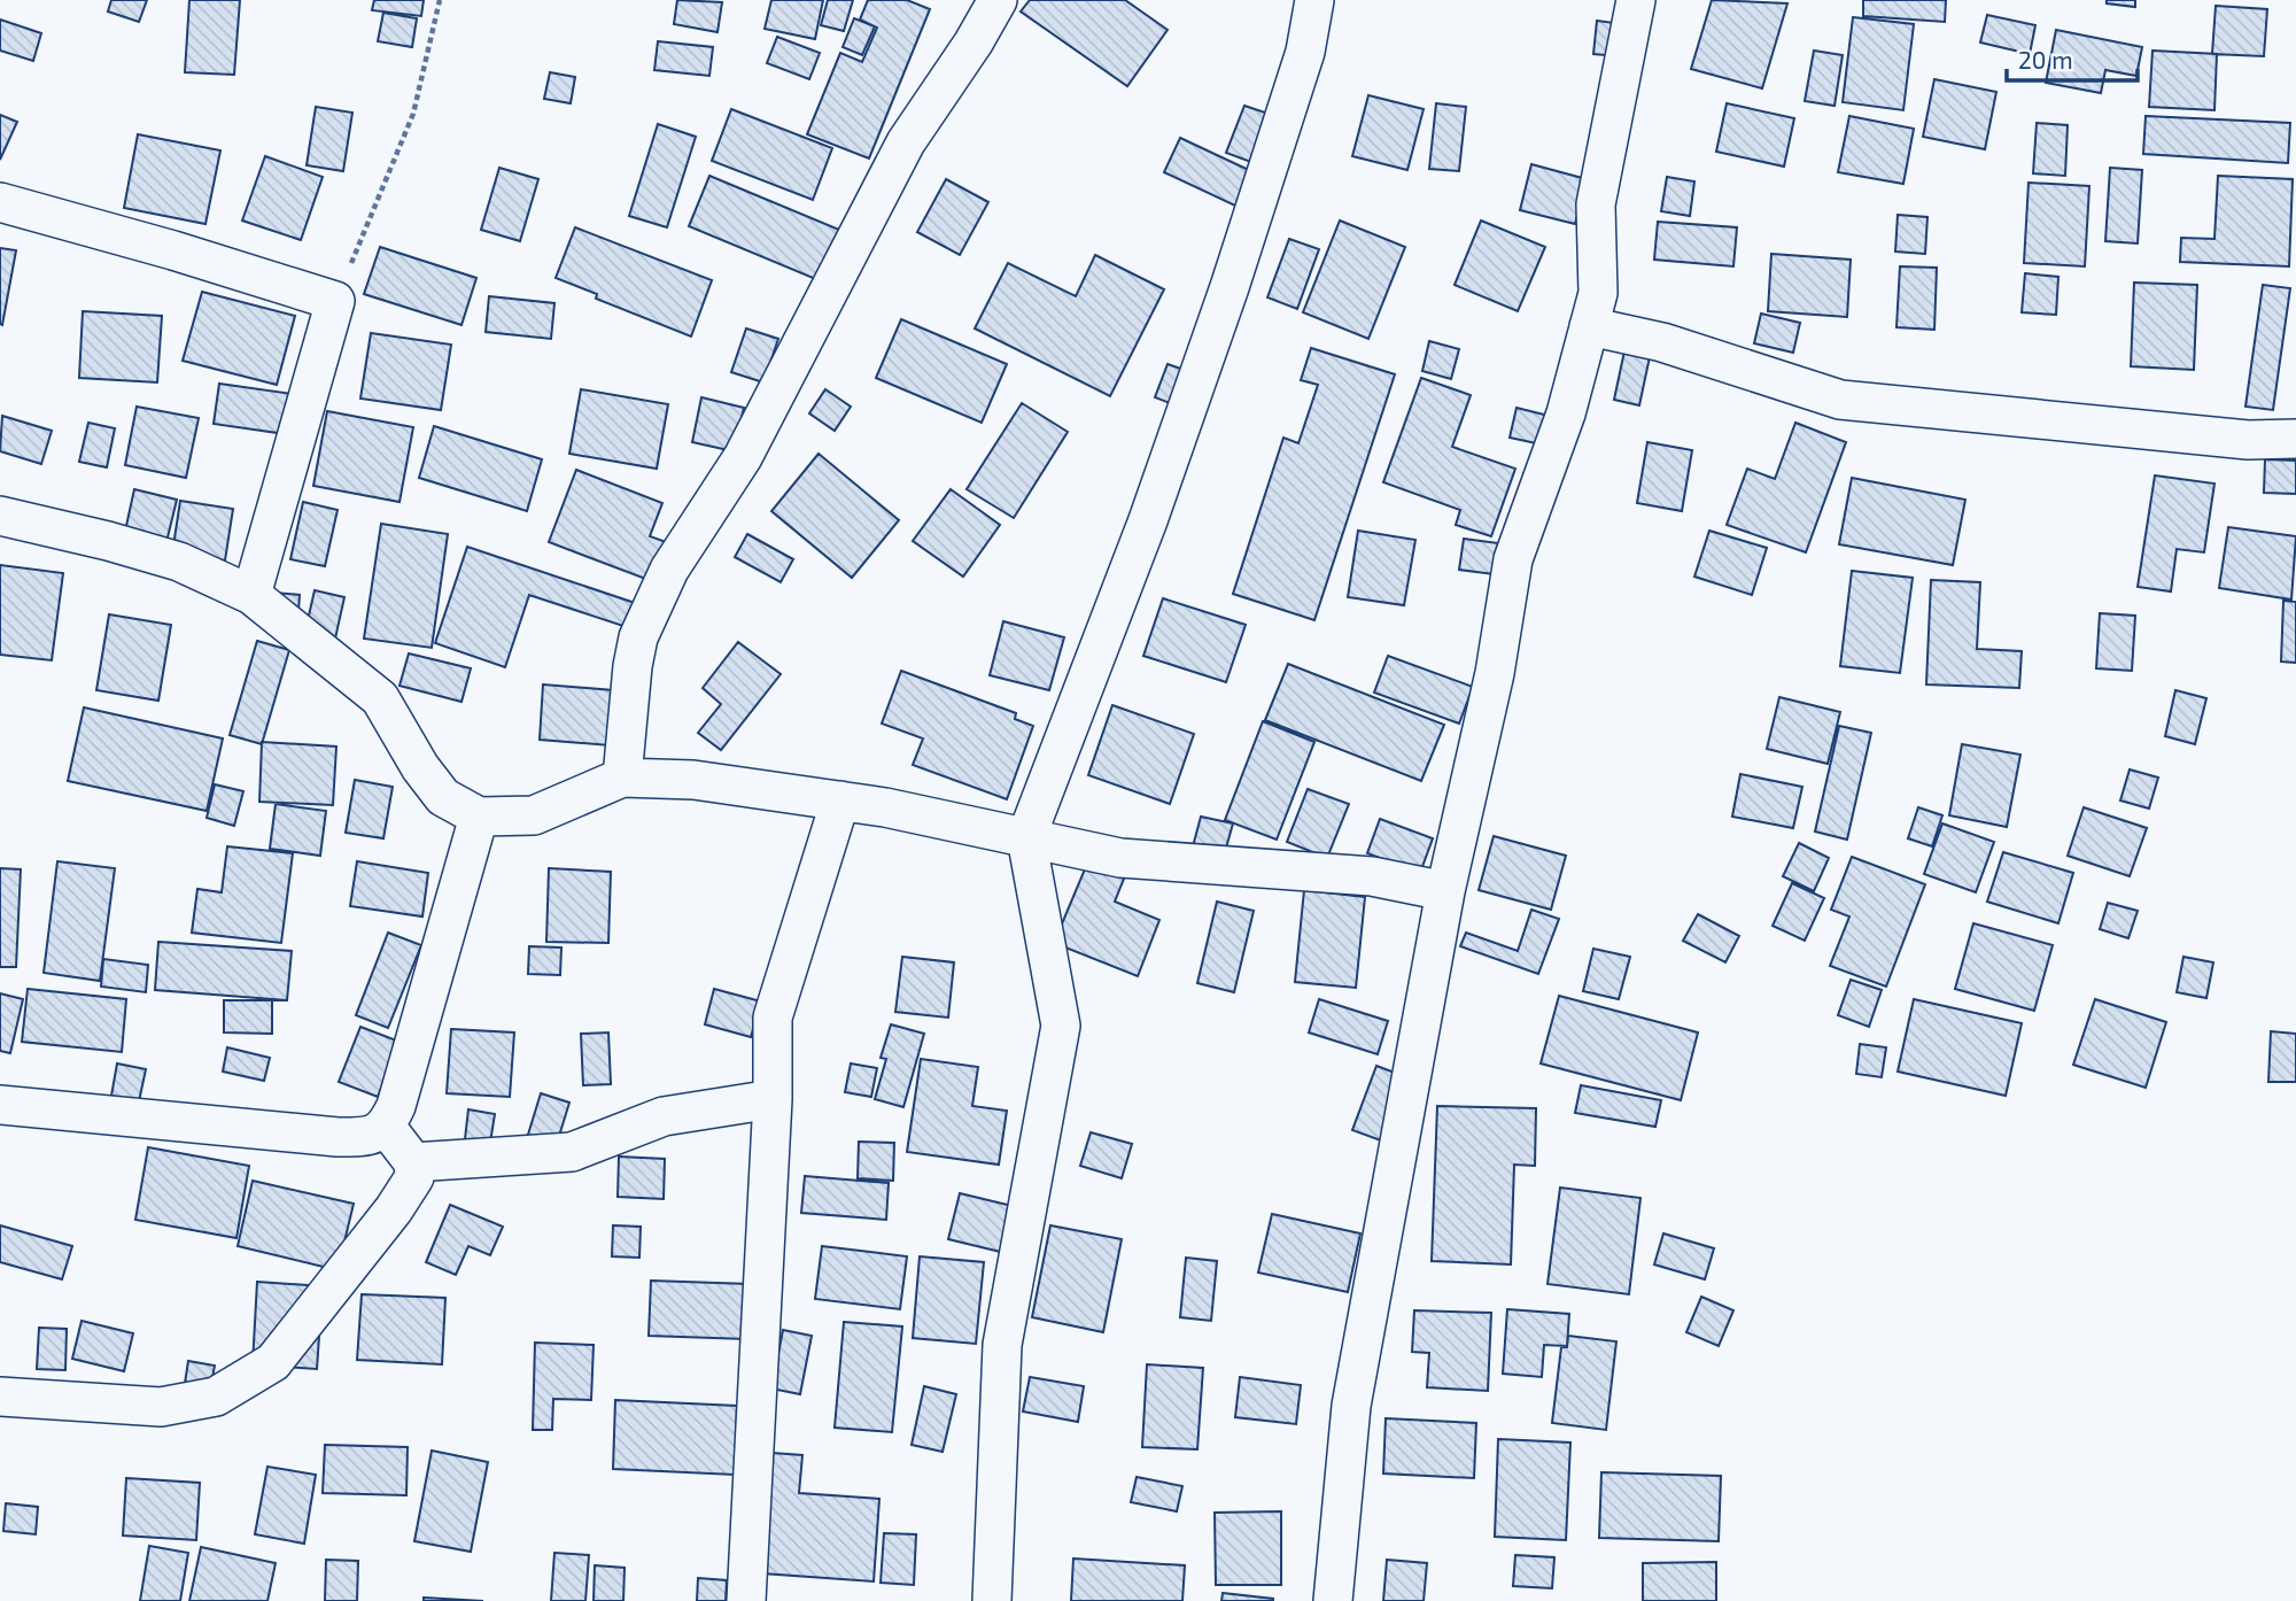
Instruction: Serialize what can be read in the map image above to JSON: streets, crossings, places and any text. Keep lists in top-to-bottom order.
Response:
{
  "scale_bar": "20 m"
}
